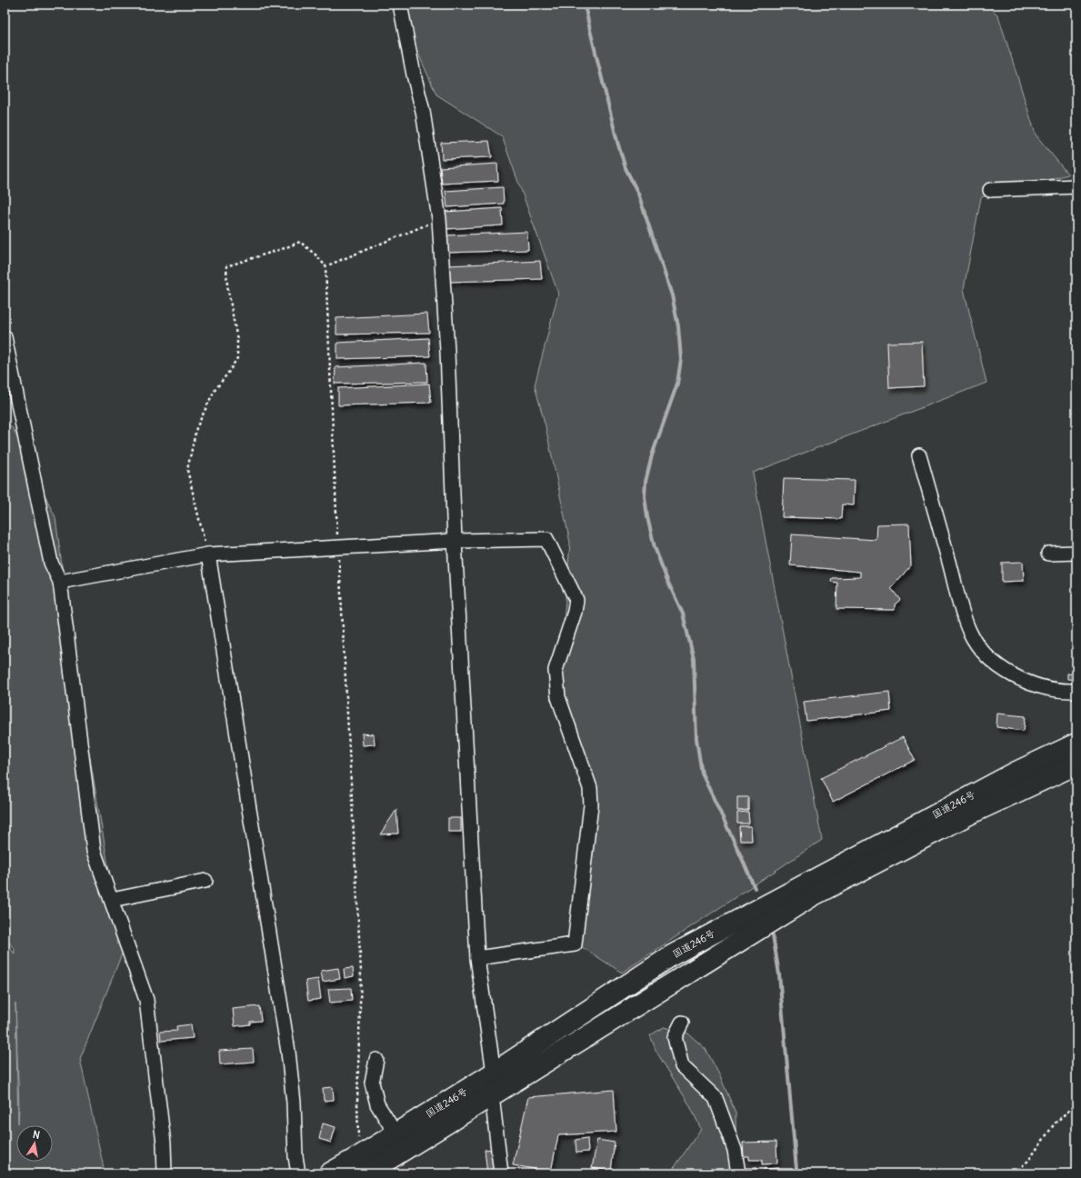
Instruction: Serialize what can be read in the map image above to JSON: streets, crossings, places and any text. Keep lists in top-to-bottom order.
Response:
{
  "streets": {
    "highway": ["国道246号"]
  },
  "north": "top"
}
